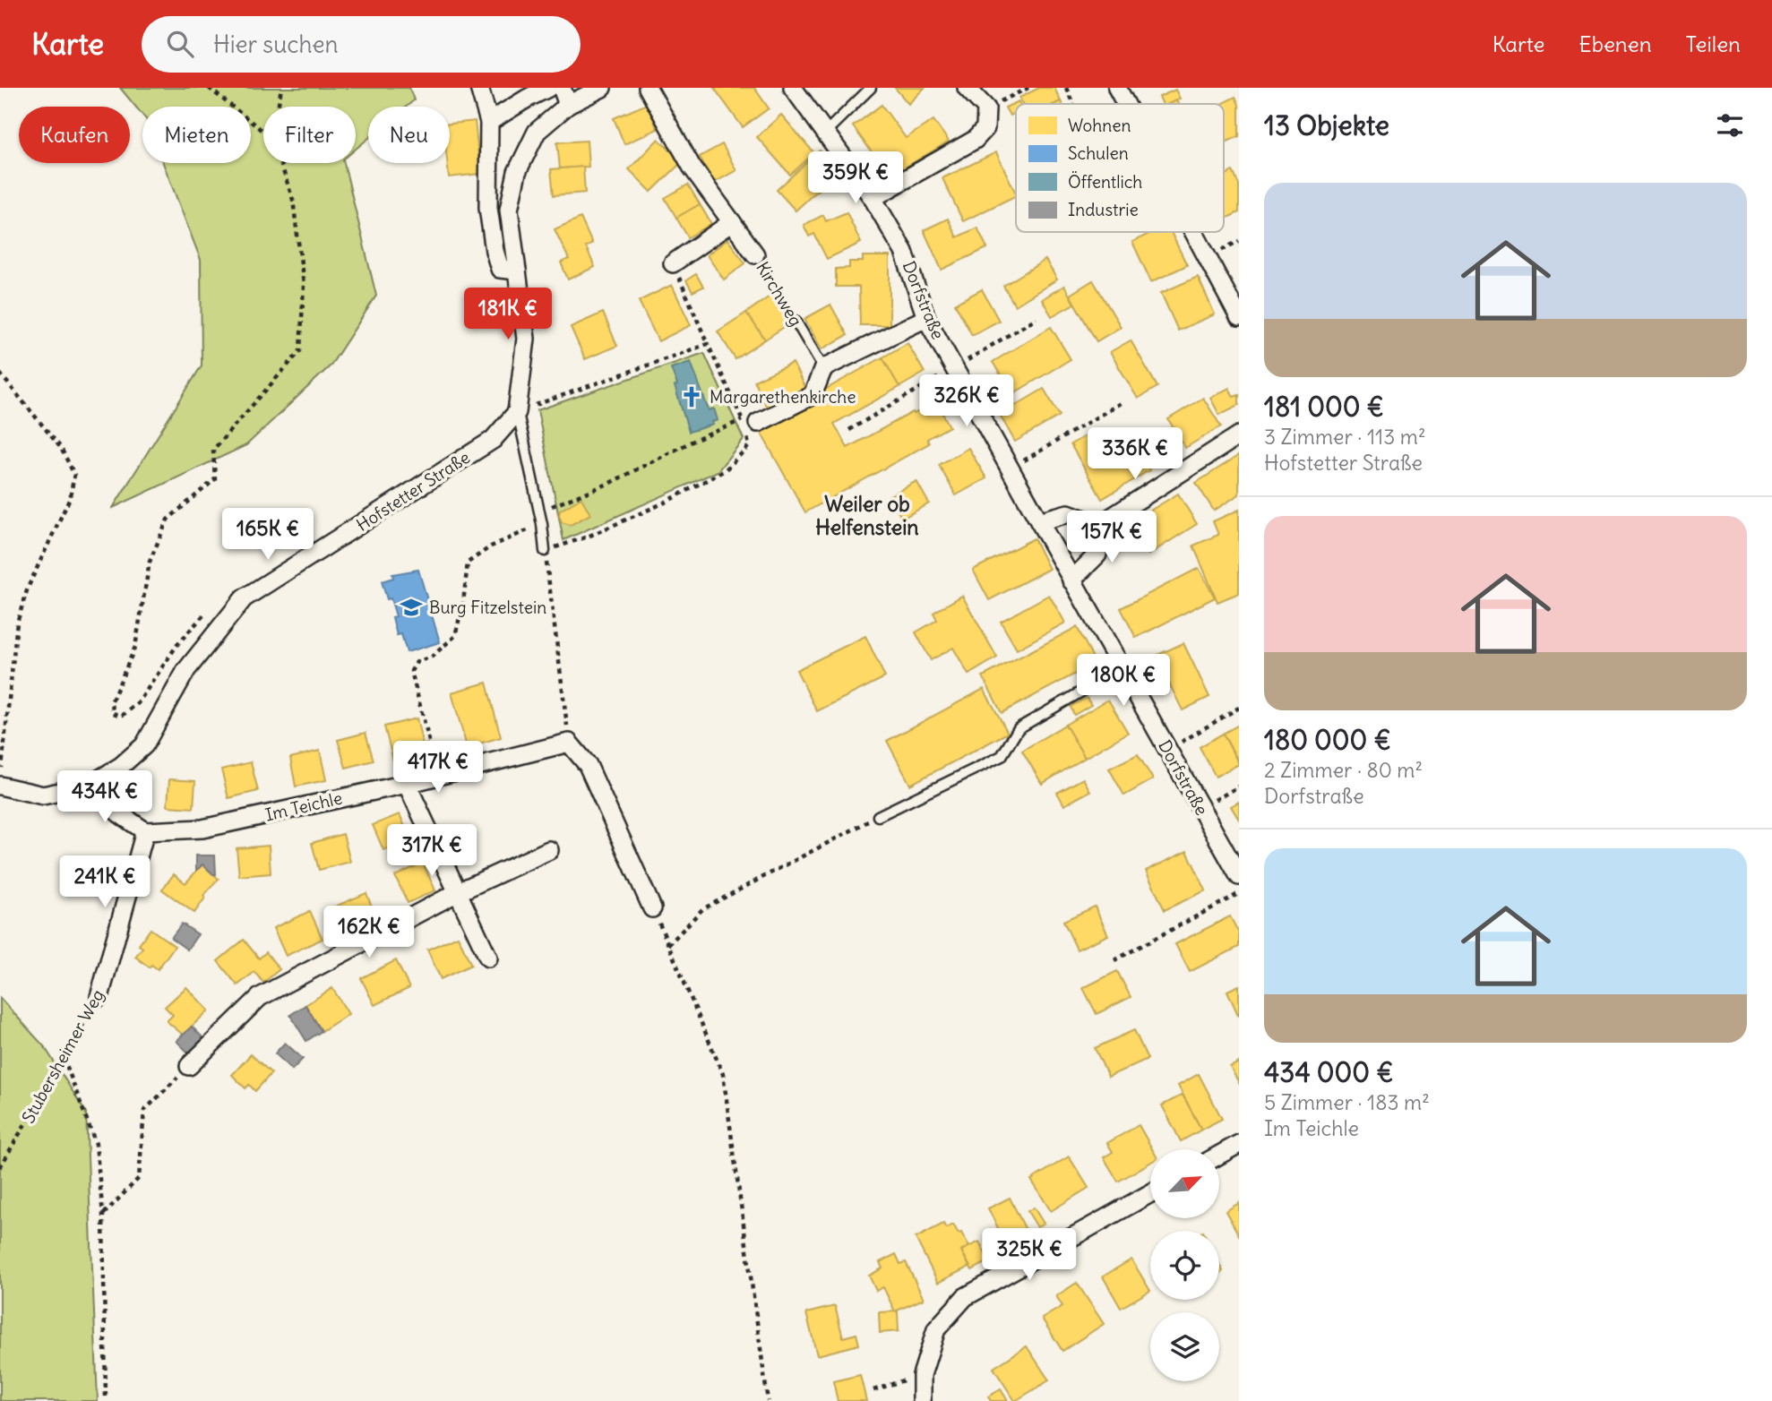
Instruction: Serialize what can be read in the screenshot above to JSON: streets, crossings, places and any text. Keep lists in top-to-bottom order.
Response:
{
  "streets": {
    "street": [
      "Kirchweg",
      "Dorfstraße",
      "Hofstetter Straße",
      "Im Teichle",
      "Stubersheimer Weg"
    ]
  },
  "crossings": [
    ["Im Teichle", "Stubersheimer Weg"]
  ],
  "districts": ["Weiler ob Helfenstein"],
  "places": {
    "church": ["Margarethenkirche"],
    "school or university": ["Burg Fitzelstein"]
  },
  "legend": [
    "Wohnen",
    "Schulen",
    "Öffentlich",
    "Industrie"
  ],
  "north": "top right",
  "page": {
    "header": "Karte",
    "search": "Hier suchen",
    "nav": ["Karte", "Ebenen", "Teilen"],
    "heading": "13 Objekte",
    "chip": [
      "Kaufen",
      "Mieten",
      "Filter",
      "Neu"
    ],
    "price": [
      "359K €",
      "181K €",
      "326K €",
      "336K €",
      "165K €",
      "157K €",
      "180K €",
      "417K €",
      "434K €",
      "317K €",
      "241K €",
      "162K €",
      "325K €"
    ],
    "list": [
      {
        "name": "181 000 €",
        "note": "3 Zimmer · 113 m² · Hofstetter Straße"
      },
      {
        "name": "180 000 €",
        "note": "2 Zimmer · 80 m² · Dorfstraße"
      },
      {
        "name": "434 000 €",
        "note": "5 Zimmer · 183 m² · Im Teichle"
      }
    ]
  }
}
